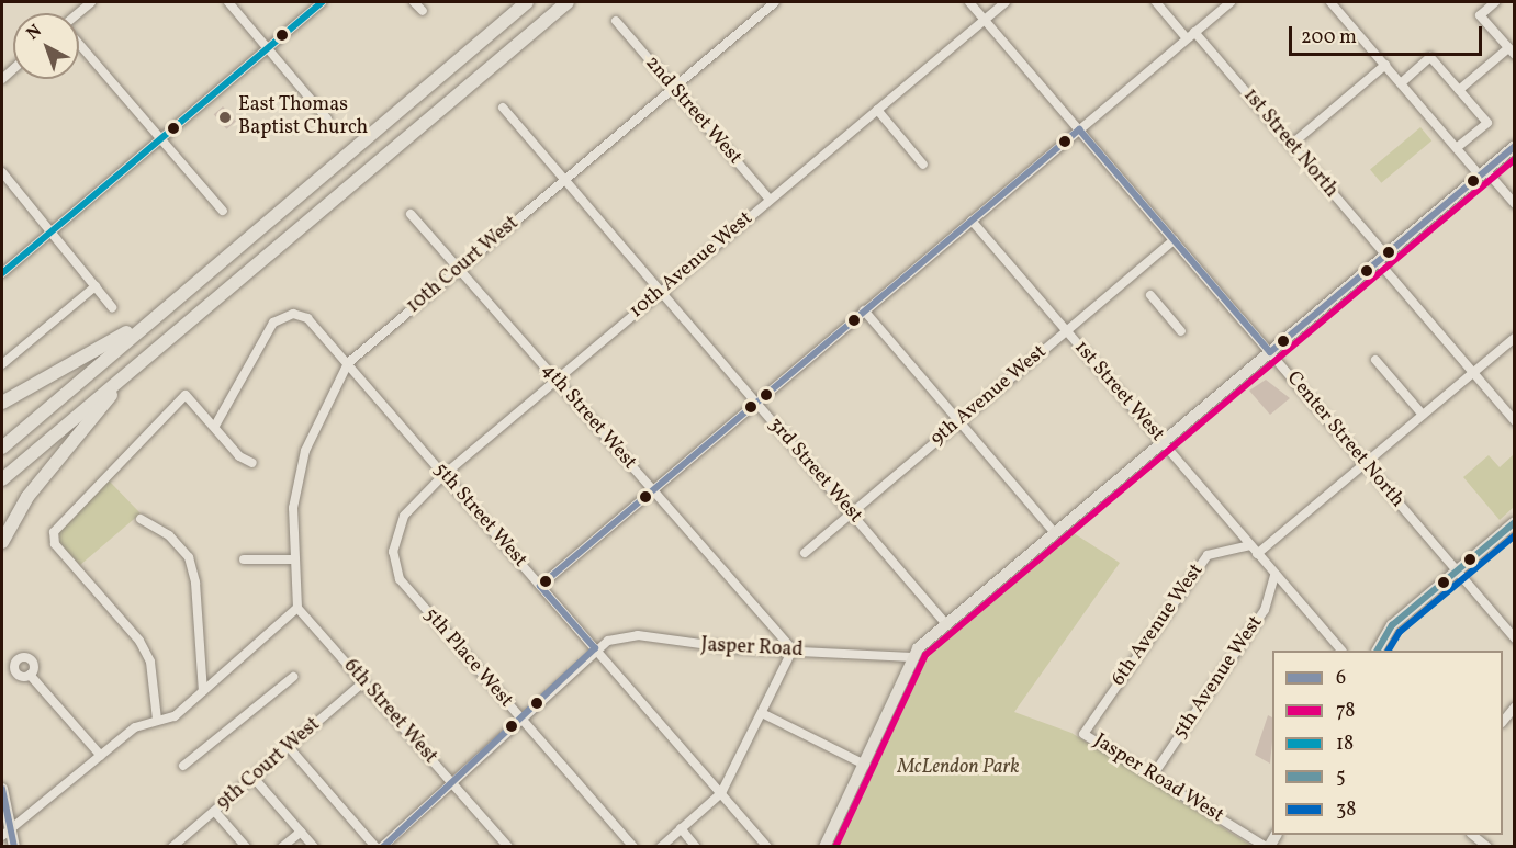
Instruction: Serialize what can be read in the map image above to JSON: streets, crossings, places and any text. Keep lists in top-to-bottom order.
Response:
{
  "streets": {
    "street": [
      "2nd Street West",
      "1st Street North",
      "10th Court West",
      "10th Avenue West",
      "1st Street West",
      "9th Avenue West",
      "4th Street West",
      "Center Street North",
      "3rd Street West",
      "5th Street West",
      "6th Avenue West",
      "Jasper Road",
      "5th Place West",
      "5th Avenue West",
      "6th Street West",
      "9th Court West",
      "Jasper Road West"
    ]
  },
  "crossings": [
    ["2nd Street West", "10th Court West"],
    ["2nd Street West", "10th Avenue West"],
    ["10th Court West", "4th Street West"],
    ["10th Court West", "3rd Street West"],
    ["10th Court West", "5th Street West"],
    ["10th Court West", "6th Street West"],
    ["10th Avenue West", "4th Street West"],
    ["10th Avenue West", "Center Street North"],
    ["10th Avenue West", "3rd Street West"],
    ["10th Avenue West", "5th Street West"],
    ["10th Avenue West", "5th Place West"],
    ["1st Street West", "9th Avenue West"],
    ["1st Street West", "6th Avenue West"],
    ["1st Street West", "5th Avenue West"],
    ["9th Avenue West", "Center Street North"],
    ["9th Avenue West", "3rd Street West"],
    ["4th Street West", "Jasper Road"],
    ["5th Street West", "Jasper Road"],
    ["6th Avenue West", "Jasper Road West"],
    ["5th Avenue West", "Jasper Road West"],
    ["6th Street West", "9th Court West"]
  ],
  "parks": ["McLendon Park"],
  "places": ["East Thomas Baptist Church"],
  "lines": [
    "transit line 18",
    "transit line 6",
    "transit line 78",
    "transit line 5",
    "transit line 38"
  ],
  "legend": [
    "6",
    "78",
    "18",
    "5",
    "38"
  ],
  "scale_bar": "200 m",
  "north": "top left"
}
